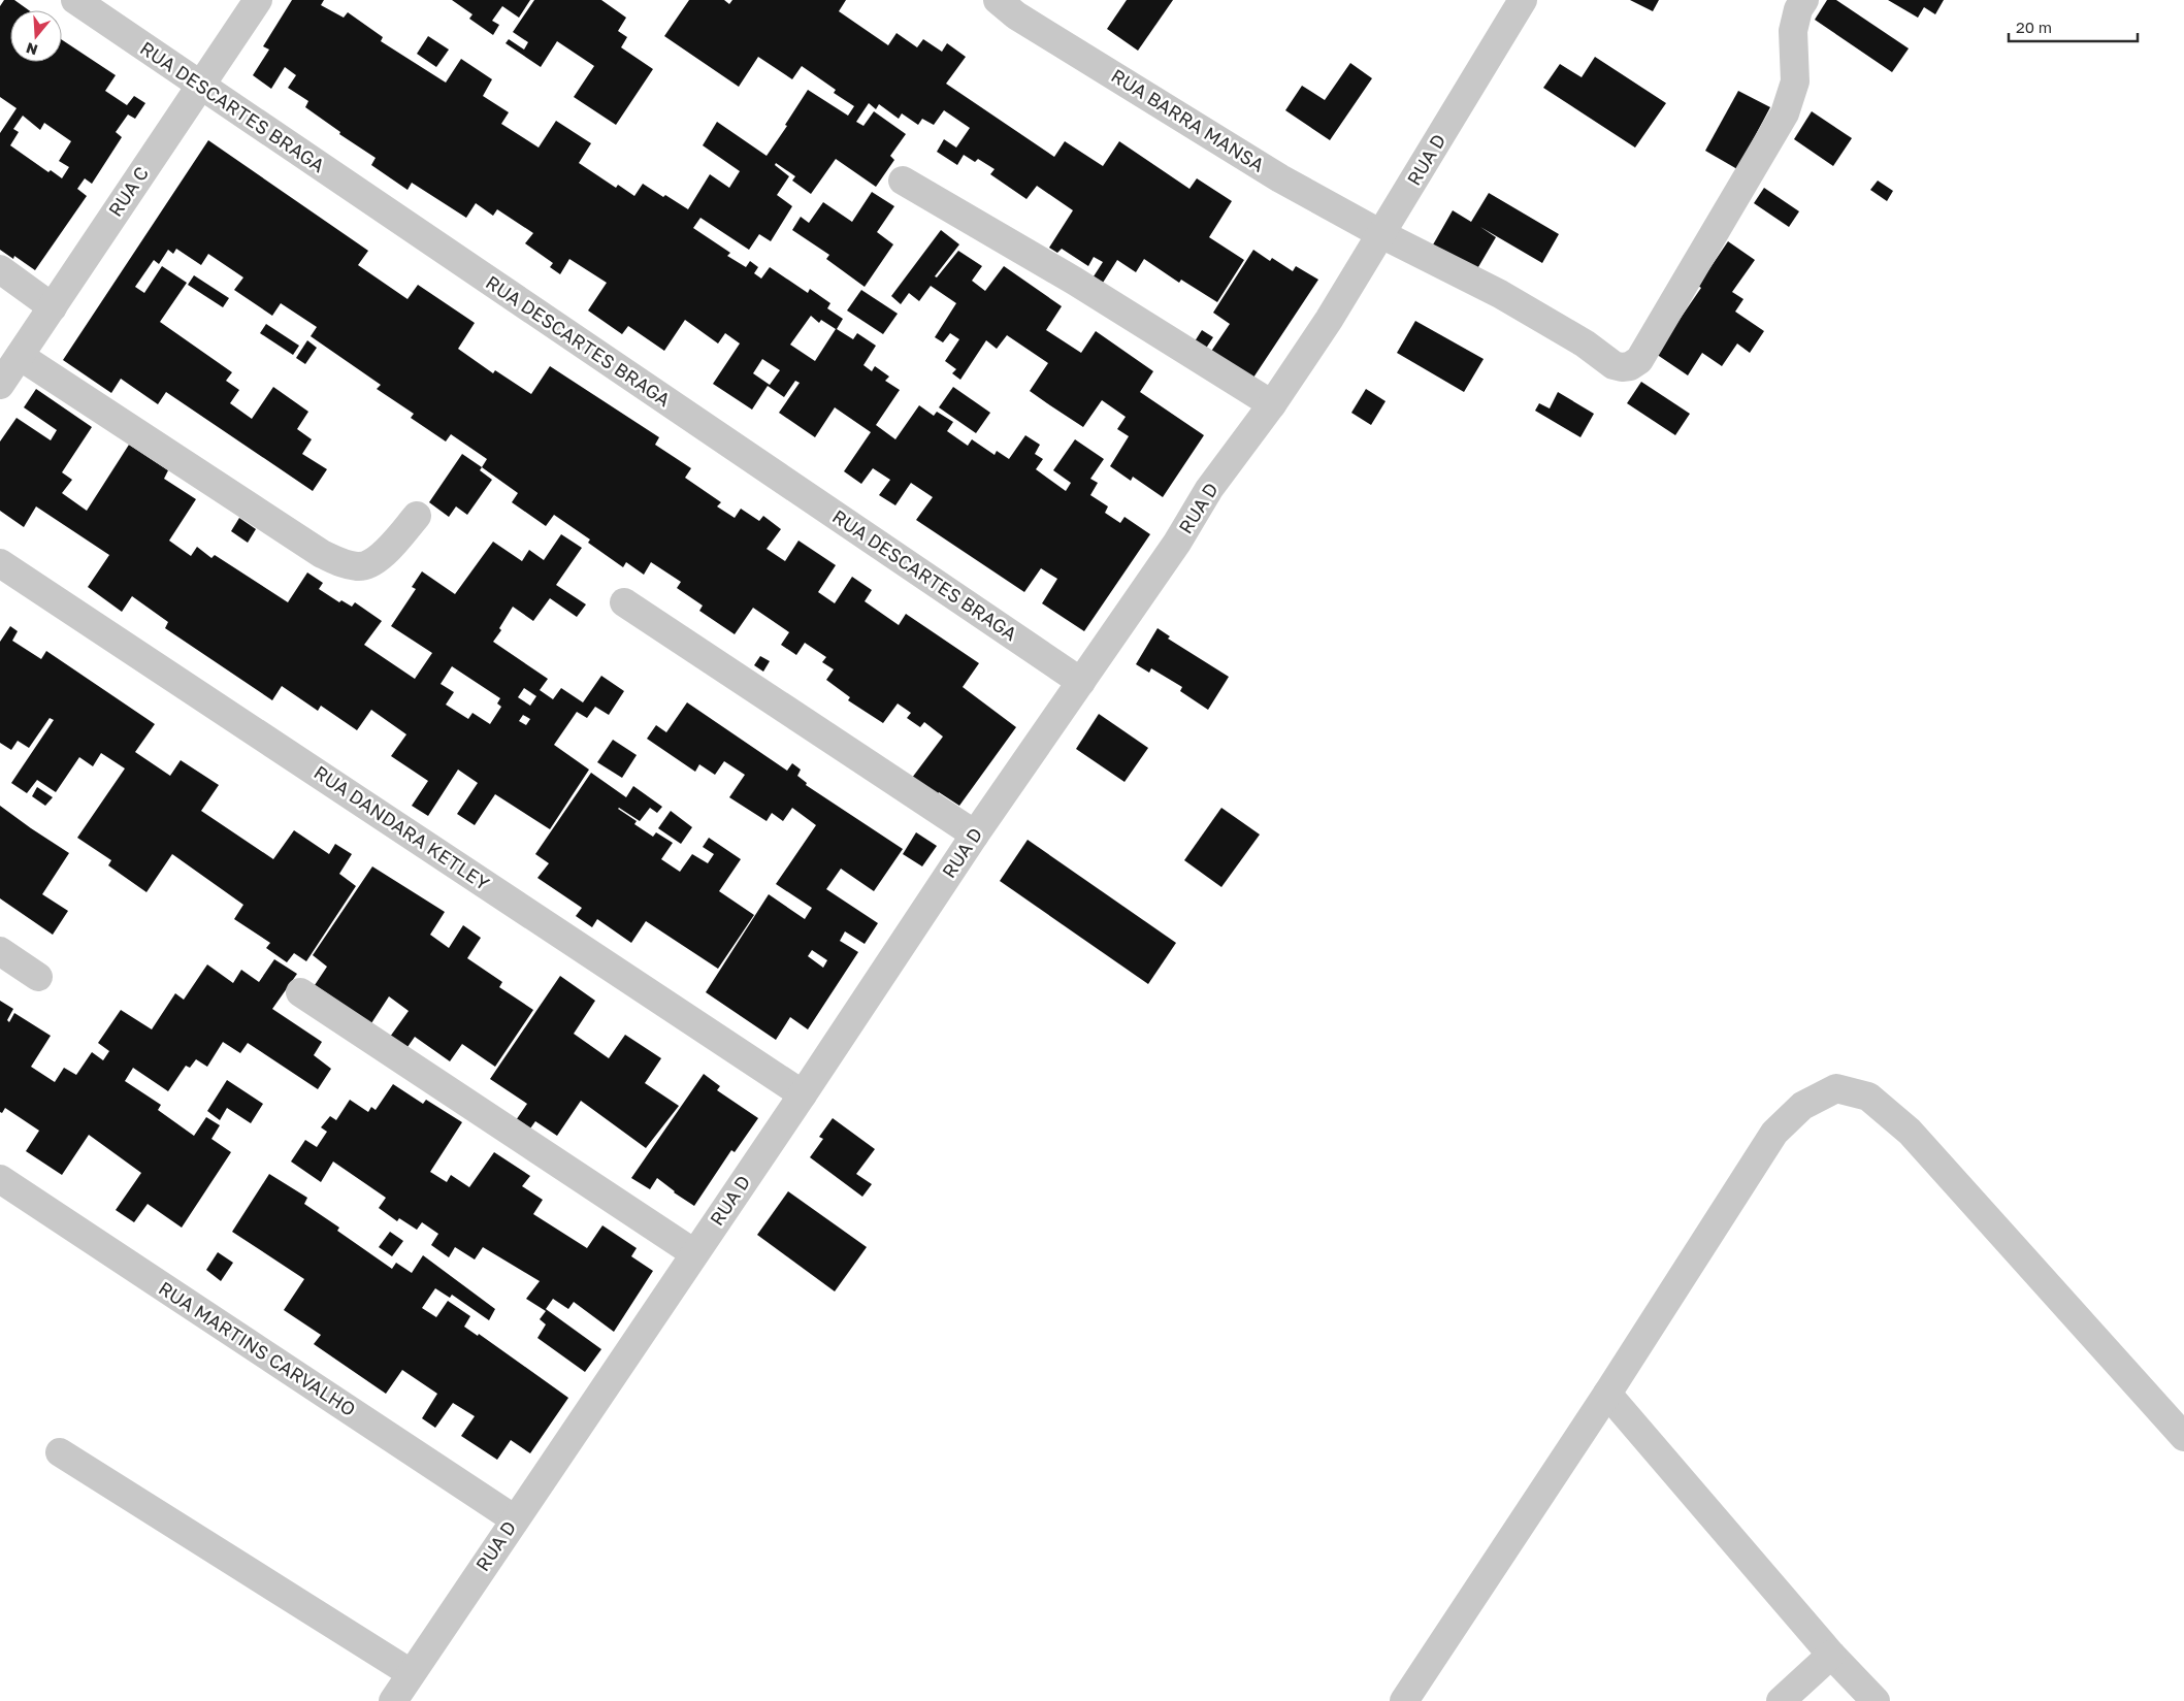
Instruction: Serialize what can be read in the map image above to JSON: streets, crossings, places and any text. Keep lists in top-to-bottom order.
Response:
{
  "streets": {
    "street": [
      "RUA DESCARTES BRAGA",
      "RUA BARRA MANSA",
      "RUA D",
      "RUA C",
      "RUA DANDARA KETLEY",
      "RUA MARTINS CARVALHO"
    ]
  },
  "crossings": [
    ["RUA DESCARTES BRAGA", "RUA D"],
    ["RUA DESCARTES BRAGA", "RUA C"],
    ["RUA BARRA MANSA", "RUA D"],
    ["RUA D", "RUA DANDARA KETLEY"],
    ["RUA D", "RUA MARTINS CARVALHO"]
  ],
  "scale_bar": "20 m",
  "north": "bottom"
}
